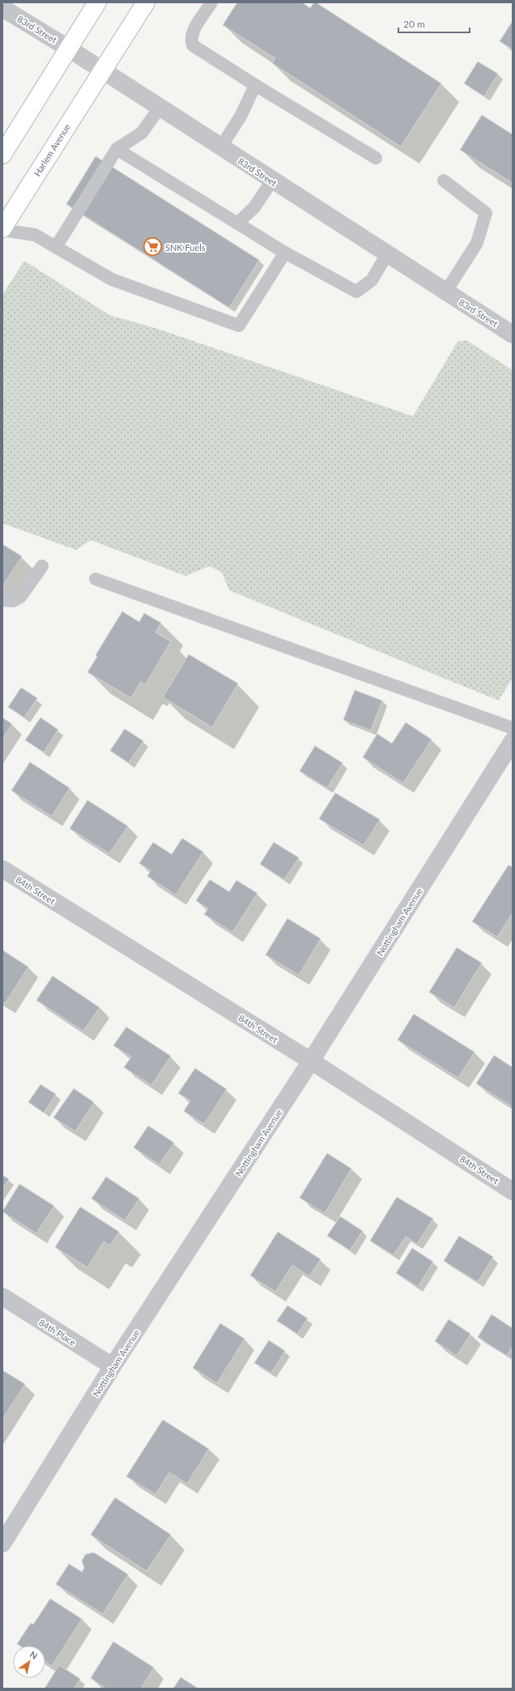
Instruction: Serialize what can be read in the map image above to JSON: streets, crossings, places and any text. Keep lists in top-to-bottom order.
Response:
{
  "streets": {
    "main road": ["Harlem Avenue"],
    "street": [
      "83rd Street",
      "84th Street",
      "Nottingham Avenue",
      "84th Place"
    ]
  },
  "crossings": [
    ["83rd Street", "Harlem Avenue"],
    ["84th Street", "Nottingham Avenue"],
    ["Nottingham Avenue", "84th Place"]
  ],
  "places": {
    "supermarket": ["SNK Fuels"]
  },
  "scale_bar": "20 m",
  "north": "top right"
}
